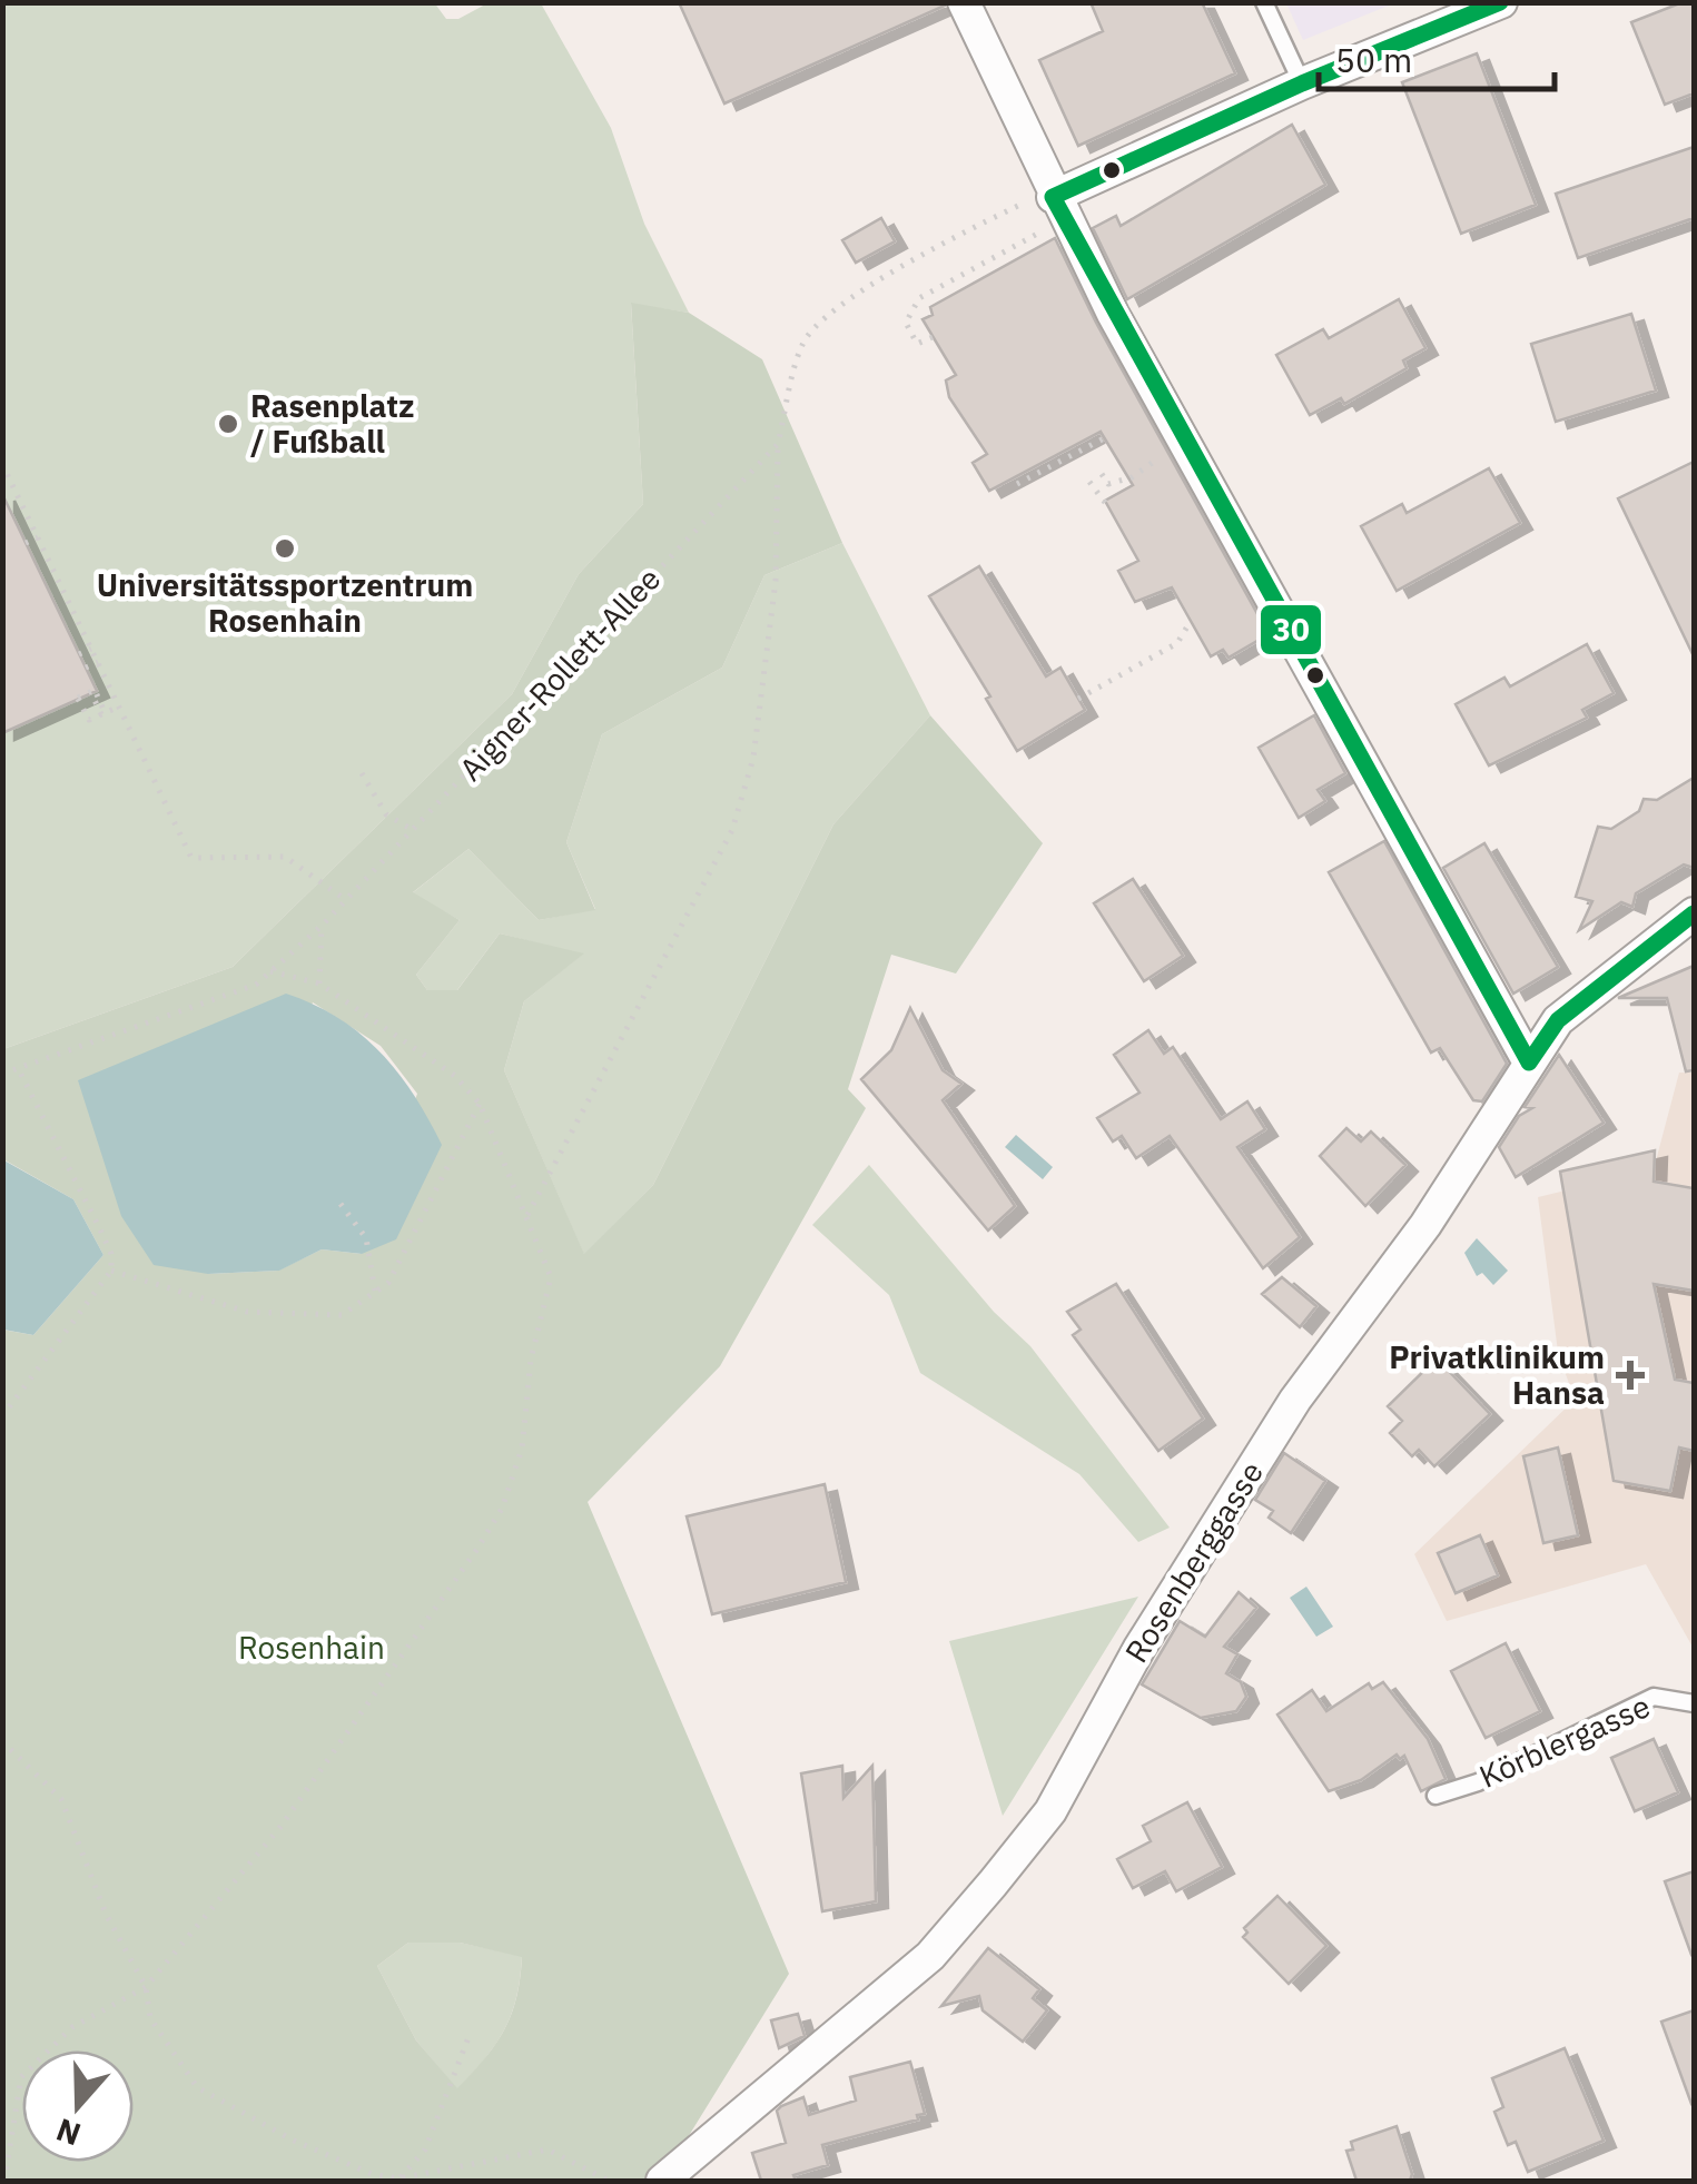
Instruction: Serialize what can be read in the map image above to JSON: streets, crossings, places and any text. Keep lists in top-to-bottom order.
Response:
{
  "streets": {
    "street": ["Rosenberggasse"],
    "lane": ["Körblergasse"],
    "path": ["Aigner-Rollett-Allee"]
  },
  "parks": ["Rosenhain"],
  "places": {
    "other": ["Rasenplatz / Fußball", "Universitätssportzentrum Rosenhain"],
    "health": ["Privatklinikum Hansa"]
  },
  "lines": ["transit line 30"],
  "scale_bar": "50 m",
  "north": "bottom"
}
